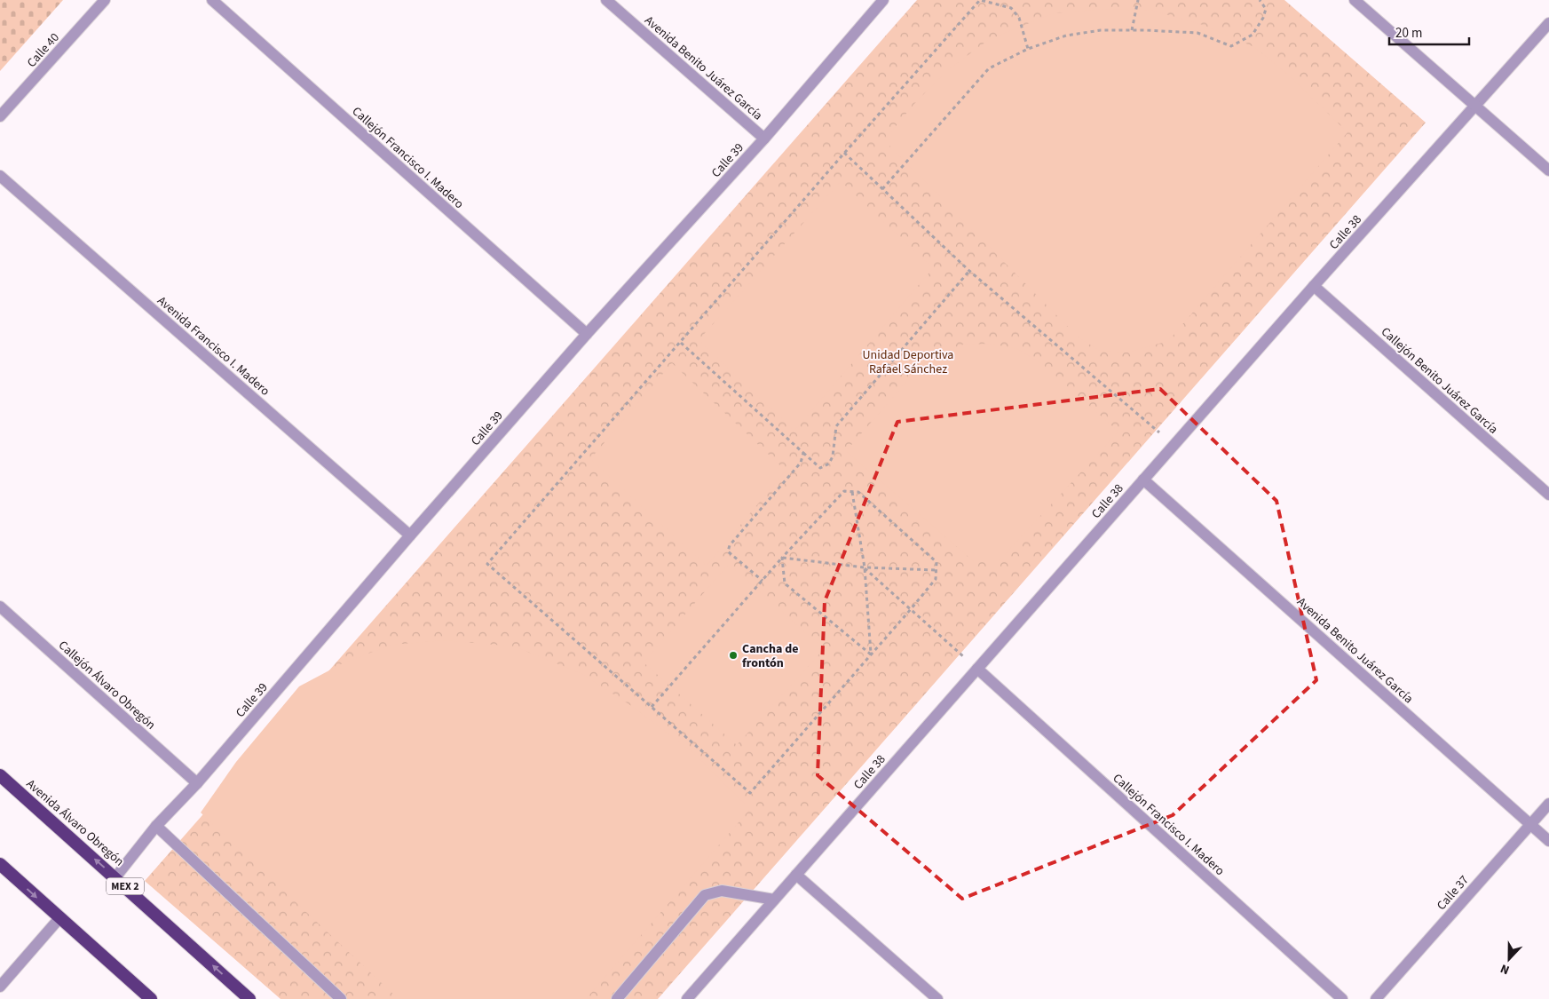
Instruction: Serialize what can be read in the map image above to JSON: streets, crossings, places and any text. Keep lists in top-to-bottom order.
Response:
{
  "streets": {
    "highway": ["Avenida Álvaro Obregón", "MEX 2"],
    "street": [
      "Calle 40",
      "Avenida Benito Juárez García",
      "Callejón Francisco I. Madero",
      "Calle 39",
      "Calle 38",
      "Avenida Francisco I. Madero",
      "Callejón Benito Juárez García",
      "Callejón Álvaro Obregón",
      "Calle 37"
    ]
  },
  "crossings": [
    ["Avenida Benito Juárez García", "Calle 39"],
    ["Avenida Benito Juárez García", "Calle 38"],
    ["Avenida Benito Juárez García", "Calle 37"],
    ["Callejón Francisco I. Madero", "Calle 39"],
    ["Callejón Francisco I. Madero", "Calle 38"],
    ["Calle 39", "Avenida Francisco I. Madero"],
    ["Calle 39", "Callejón Álvaro Obregón"],
    ["Calle 39", "Avenida Álvaro Obregón"],
    ["Calle 38", "Callejón Benito Juárez García"]
  ],
  "parks": ["Unidad Deportiva Rafael Sánchez"],
  "places": ["Cancha de frontón"],
  "scale_bar": "20 m",
  "north": "bottom"
}
